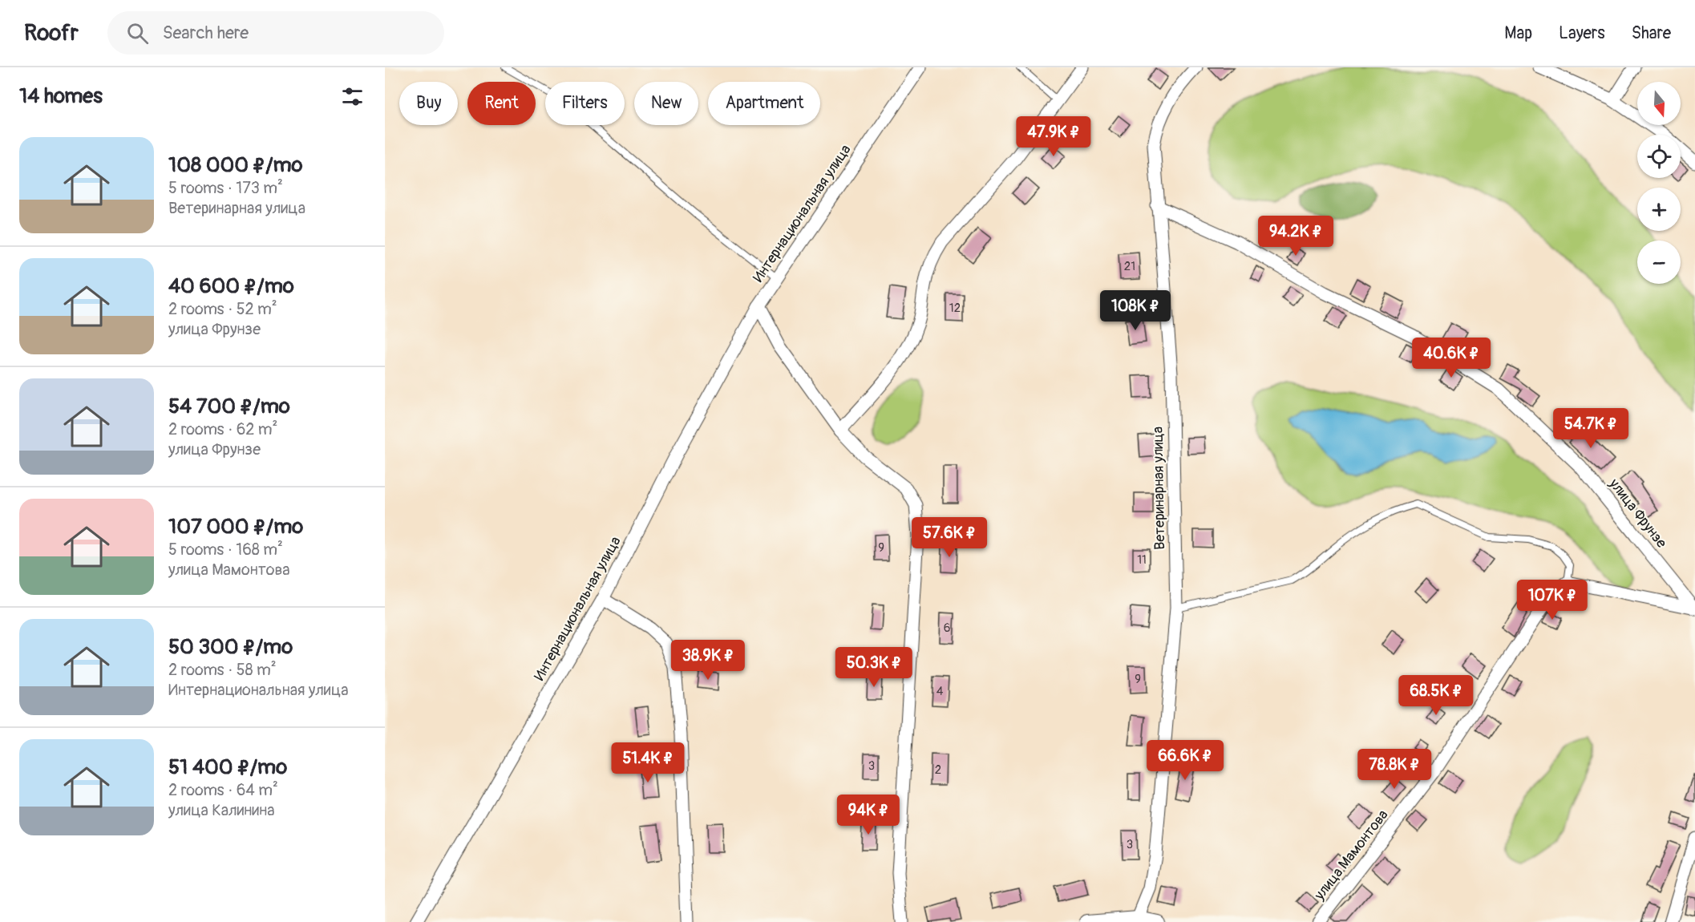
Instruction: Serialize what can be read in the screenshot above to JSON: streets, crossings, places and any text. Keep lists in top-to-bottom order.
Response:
{
  "streets": {
    "street": [
      "Интернациональная улица",
      "Ветеринарная улица",
      "улица Фрунзе",
      "улица Мамонтова"
    ]
  },
  "crossings": [
    ["Ветеринарная улица", "улица Фрунзе"]
  ],
  "house_numbers": [
    "21",
    "12",
    "9",
    "11",
    "6",
    "9",
    "4",
    "3",
    "2",
    "3"
  ],
  "north": "bottom",
  "page": {
    "header": "Roofr",
    "search": "Search here",
    "nav": ["Map", "Layers", "Share"],
    "heading": "14 homes",
    "map_buttons": ["+", "−"],
    "chip": [
      "Buy",
      "Rent",
      "Filters",
      "New",
      "Apartment"
    ],
    "price": [
      "47.9K ₽",
      "94.2K ₽",
      "108K ₽",
      "40.6K ₽",
      "54.7K ₽",
      "57.6K ₽",
      "107K ₽",
      "38.9K ₽",
      "50.3K ₽",
      "68.5K ₽",
      "66.6K ₽",
      "51.4K ₽",
      "78.8K ₽",
      "94K ₽"
    ],
    "list": [
      {
        "name": "108 000 ₽/mo",
        "note": "5 rooms · 173 m² · Ветеринарная улица"
      },
      {
        "name": "40 600 ₽/mo",
        "note": "2 rooms · 52 m² · улица Фрунзе"
      },
      {
        "name": "54 700 ₽/mo",
        "note": "2 rooms · 62 m² · улица Фрунзе"
      },
      {
        "name": "107 000 ₽/mo",
        "note": "5 rooms · 168 m² · улица Мамонтова"
      },
      {
        "name": "50 300 ₽/mo",
        "note": "2 rooms · 58 m² · Интернациональная улица"
      },
      {
        "name": "51 400 ₽/mo",
        "note": "2 rooms · 64 m² · улица Калинина"
      }
    ]
  }
}
